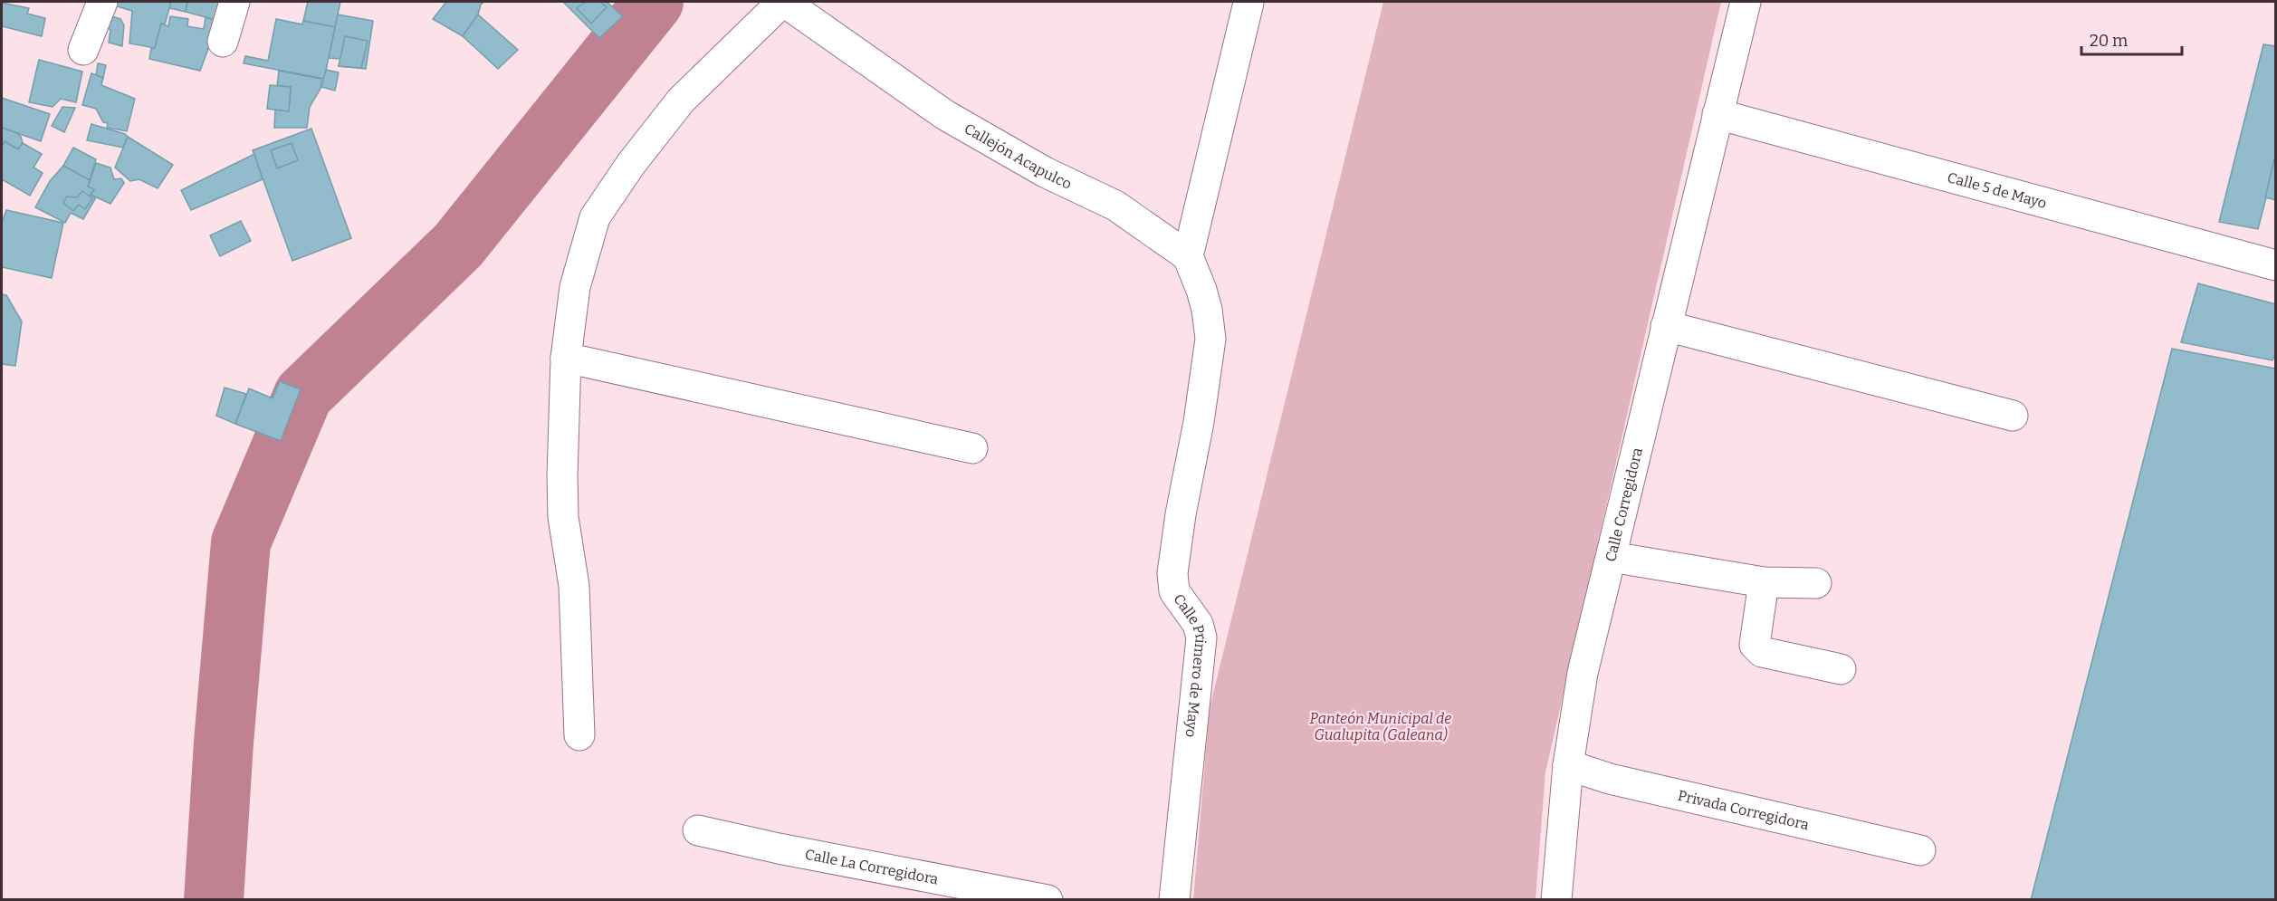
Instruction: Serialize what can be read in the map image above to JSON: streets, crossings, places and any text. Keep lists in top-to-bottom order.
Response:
{
  "streets": {
    "street": [
      "Callejón Acapulco",
      "Calle 5 de Mayo",
      "Calle Corregidora",
      "Calle Primero de Mayo",
      "Privada Corregidora",
      "Calle La Corregidora"
    ]
  },
  "crossings": [
    ["Callejón Acapulco", "Calle Primero de Mayo"],
    ["Calle 5 de Mayo", "Calle Corregidora"],
    ["Calle Corregidora", "Privada Corregidora"]
  ],
  "parks": ["Panteón Municipal de Gualupita (Galeana)"],
  "scale_bar": "20 m"
}
